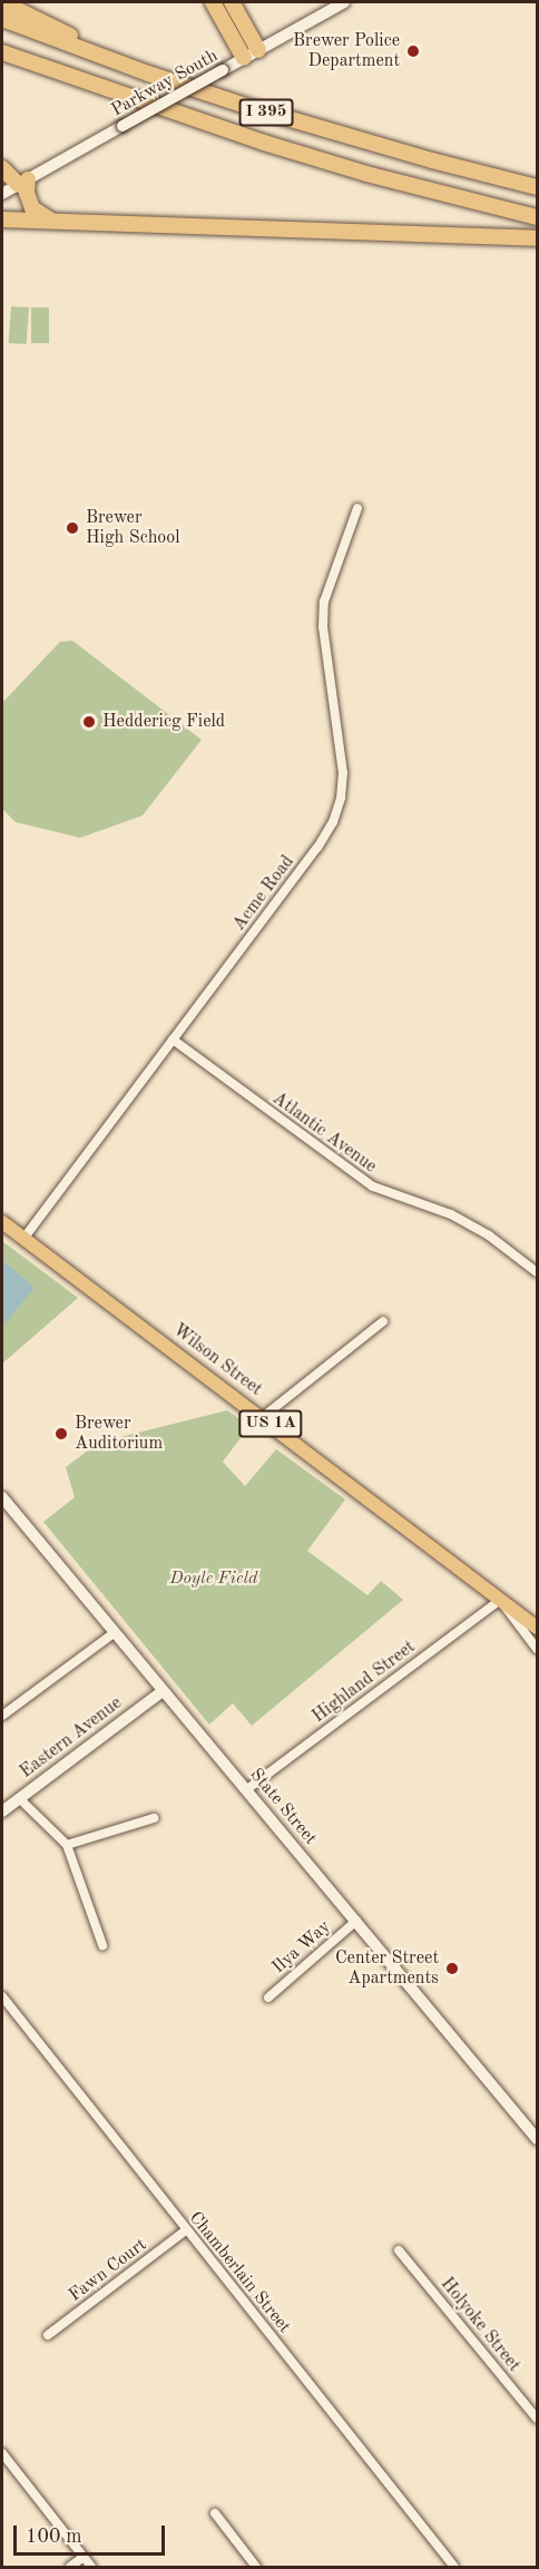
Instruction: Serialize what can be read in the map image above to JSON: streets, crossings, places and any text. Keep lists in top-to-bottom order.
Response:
{
  "streets": {
    "highway": ["I 395"],
    "main road": [
      "Parkway South",
      "Wilson Street",
      "US 1A",
      "Eastern Avenue",
      "State Street"
    ],
    "street": [
      "Acme Road",
      "Atlantic Avenue",
      "Highland Street",
      "Ilya Way",
      "Fawn Court",
      "Chamberlain Street",
      "Holyoke Street"
    ]
  },
  "crossings": [
    ["Acme Road", "Atlantic Avenue"],
    ["Acme Road", "Wilson Street"],
    ["Wilson Street", "Highland Street"],
    ["Highland Street", "State Street"],
    ["Eastern Avenue", "State Street"],
    ["State Street", "Ilya Way"],
    ["Fawn Court", "Chamberlain Street"]
  ],
  "parks": ["Doyle Field"],
  "places": [
    "Brewer Police Department",
    "Brewer High School",
    "Heddericg Field",
    "Brewer Auditorium",
    "Center Street Apartments"
  ],
  "scale_bar": "100 m"
}
